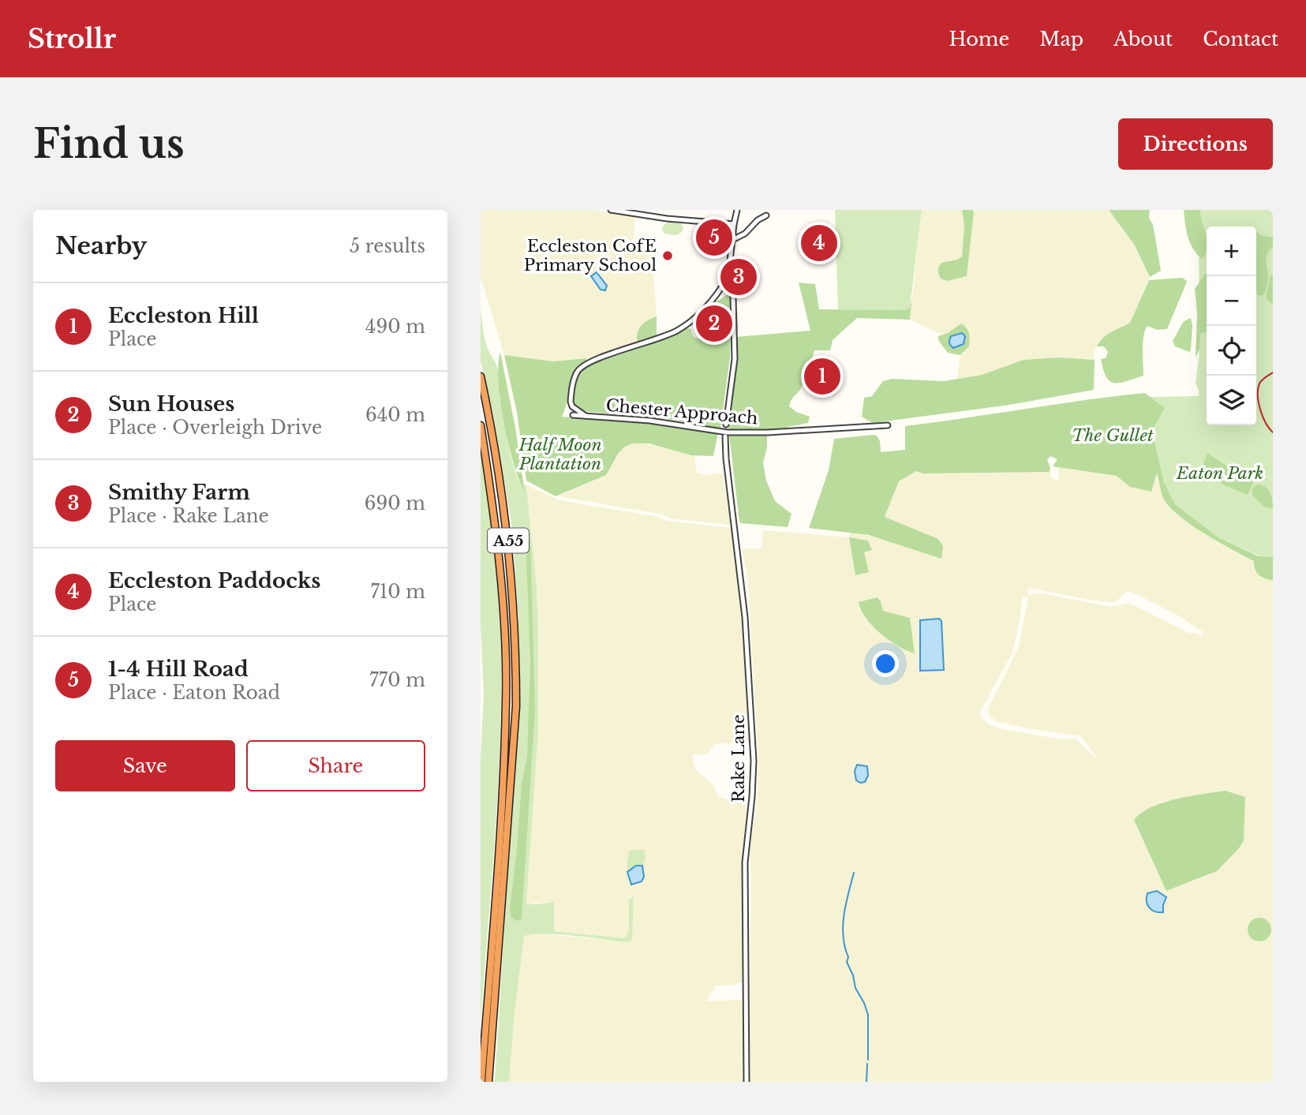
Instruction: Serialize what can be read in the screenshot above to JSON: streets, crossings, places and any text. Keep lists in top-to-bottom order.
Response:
{
  "streets": {
    "highway": ["A55"],
    "street": ["Chester Approach", "Rake Lane"]
  },
  "parks": ["The Gullet", "Half Moon Plantation", "Eaton Park"],
  "places": ["Eccleston CofE Primary School"],
  "page": {
    "header": "Strollr",
    "nav": [
      "Home",
      "Map",
      "About",
      "Contact"
    ],
    "buttons": [
      "Directions",
      ["Save", "Share"]
    ],
    "title": "Find us",
    "heading": ["Nearby", "5 results"],
    "pins": [
      "5",
      "4",
      "3",
      "2",
      "1"
    ],
    "map_buttons": ["+", "−"],
    "list": [
      {
        "mark": "1",
        "name": "Eccleston Hill",
        "note": "Place",
        "value": "490 m"
      },
      {
        "mark": "2",
        "name": "Sun Houses",
        "note": "Place · Overleigh Drive",
        "value": "640 m"
      },
      {
        "mark": "3",
        "name": "Smithy Farm",
        "note": "Place · Rake Lane",
        "value": "690 m"
      },
      {
        "mark": "4",
        "name": "Eccleston Paddocks",
        "note": "Place",
        "value": "710 m"
      },
      {
        "mark": "5",
        "name": "1-4 Hill Road",
        "note": "Place · Eaton Road",
        "value": "770 m"
      }
    ]
  }
}
